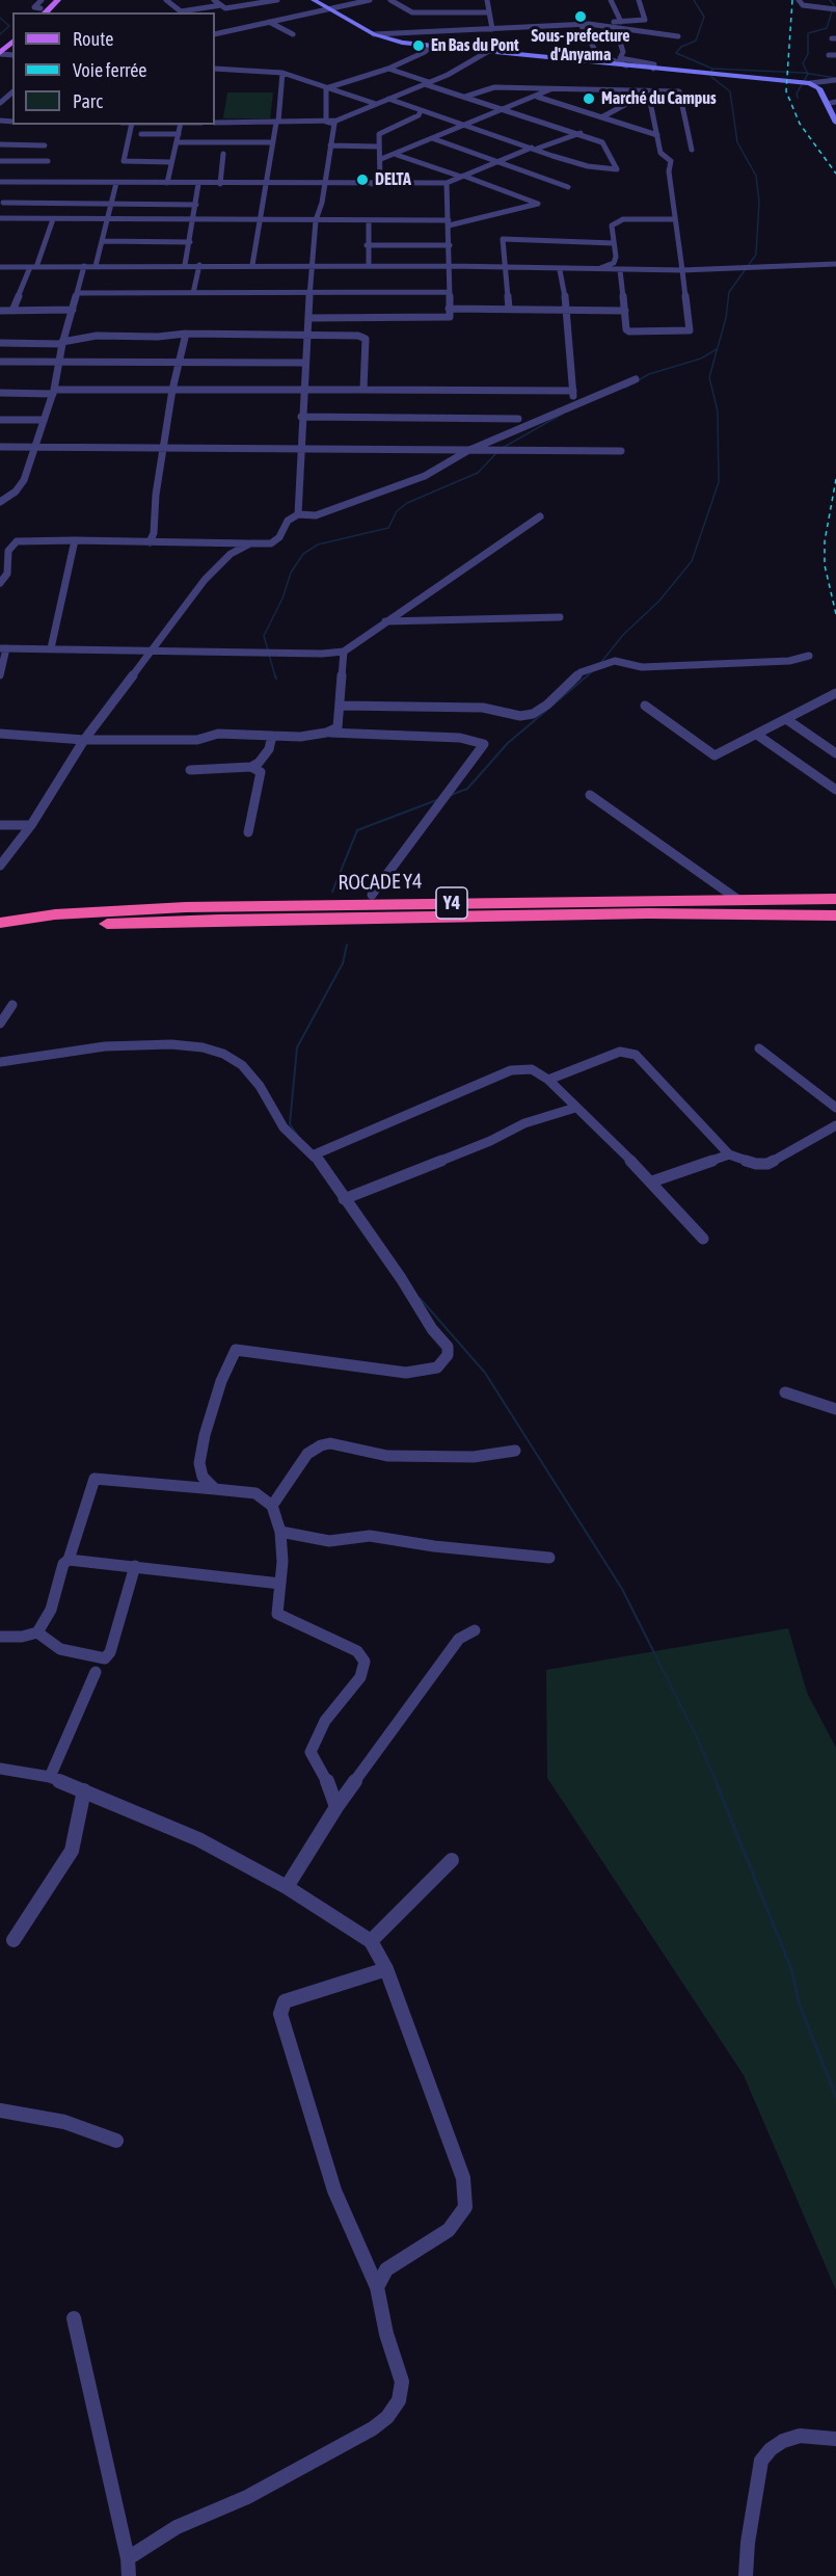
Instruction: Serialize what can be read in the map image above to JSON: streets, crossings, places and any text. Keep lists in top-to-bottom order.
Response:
{
  "streets": {
    "highway": ["ROCADE Y4", "Y4"]
  },
  "places": [
    "Sous- prefecture d'Anyama",
    "En Bas du Pont",
    "Marché du Campus",
    "DELTA"
  ],
  "legend": ["Route", "Voie ferrée", "Parc"]
}
